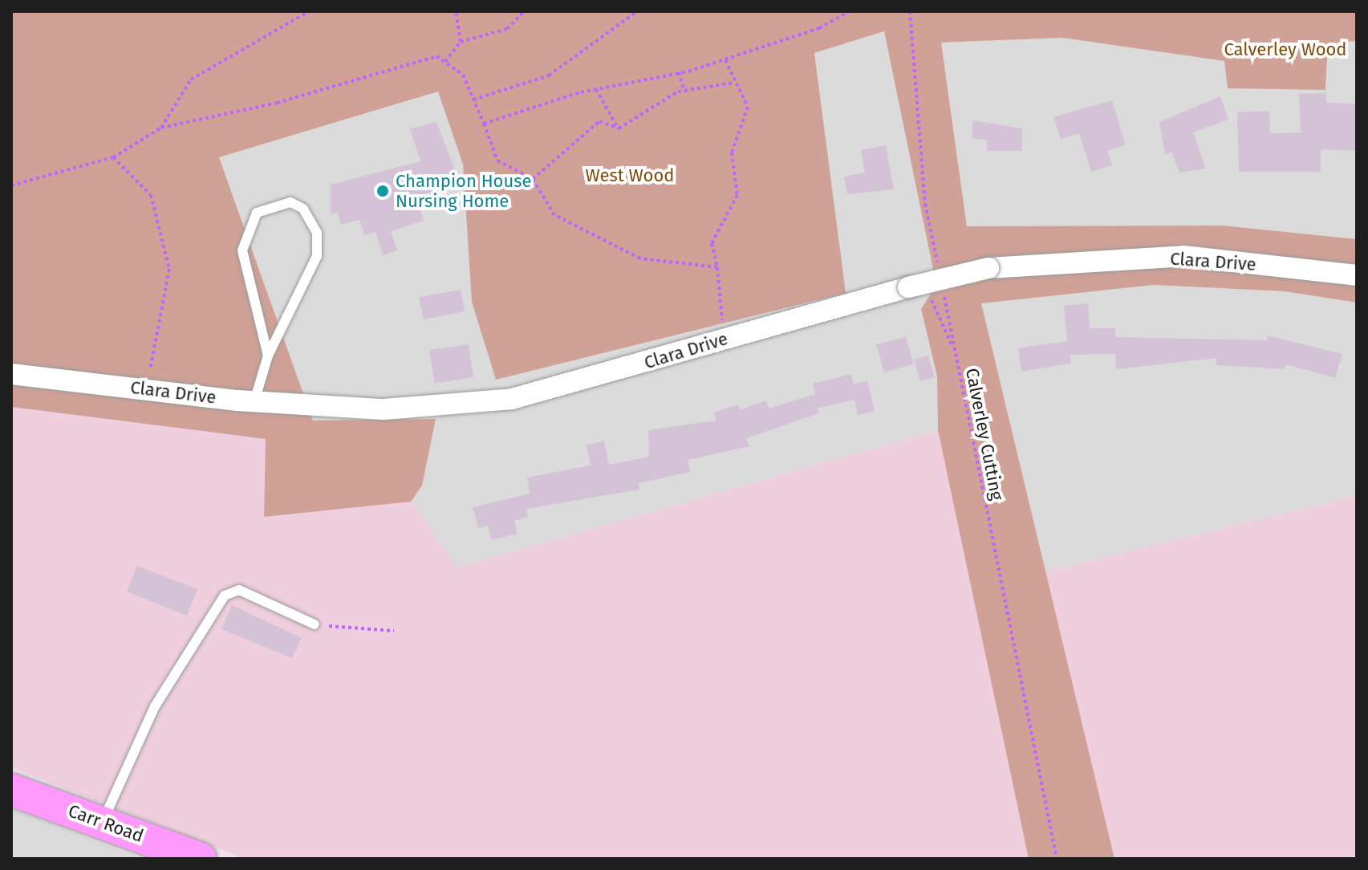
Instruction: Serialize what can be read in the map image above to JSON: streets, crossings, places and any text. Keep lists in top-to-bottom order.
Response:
{
  "streets": {
    "main road": ["Carr Road"],
    "street": ["Clara Drive"],
    "path": ["Calverley Cutting"]
  },
  "crossings": [
    ["Clara Drive", "Calverley Cutting"]
  ],
  "parks": ["Calverley Wood", "West Wood"],
  "places": ["Champion House Nursing Home"]
}
